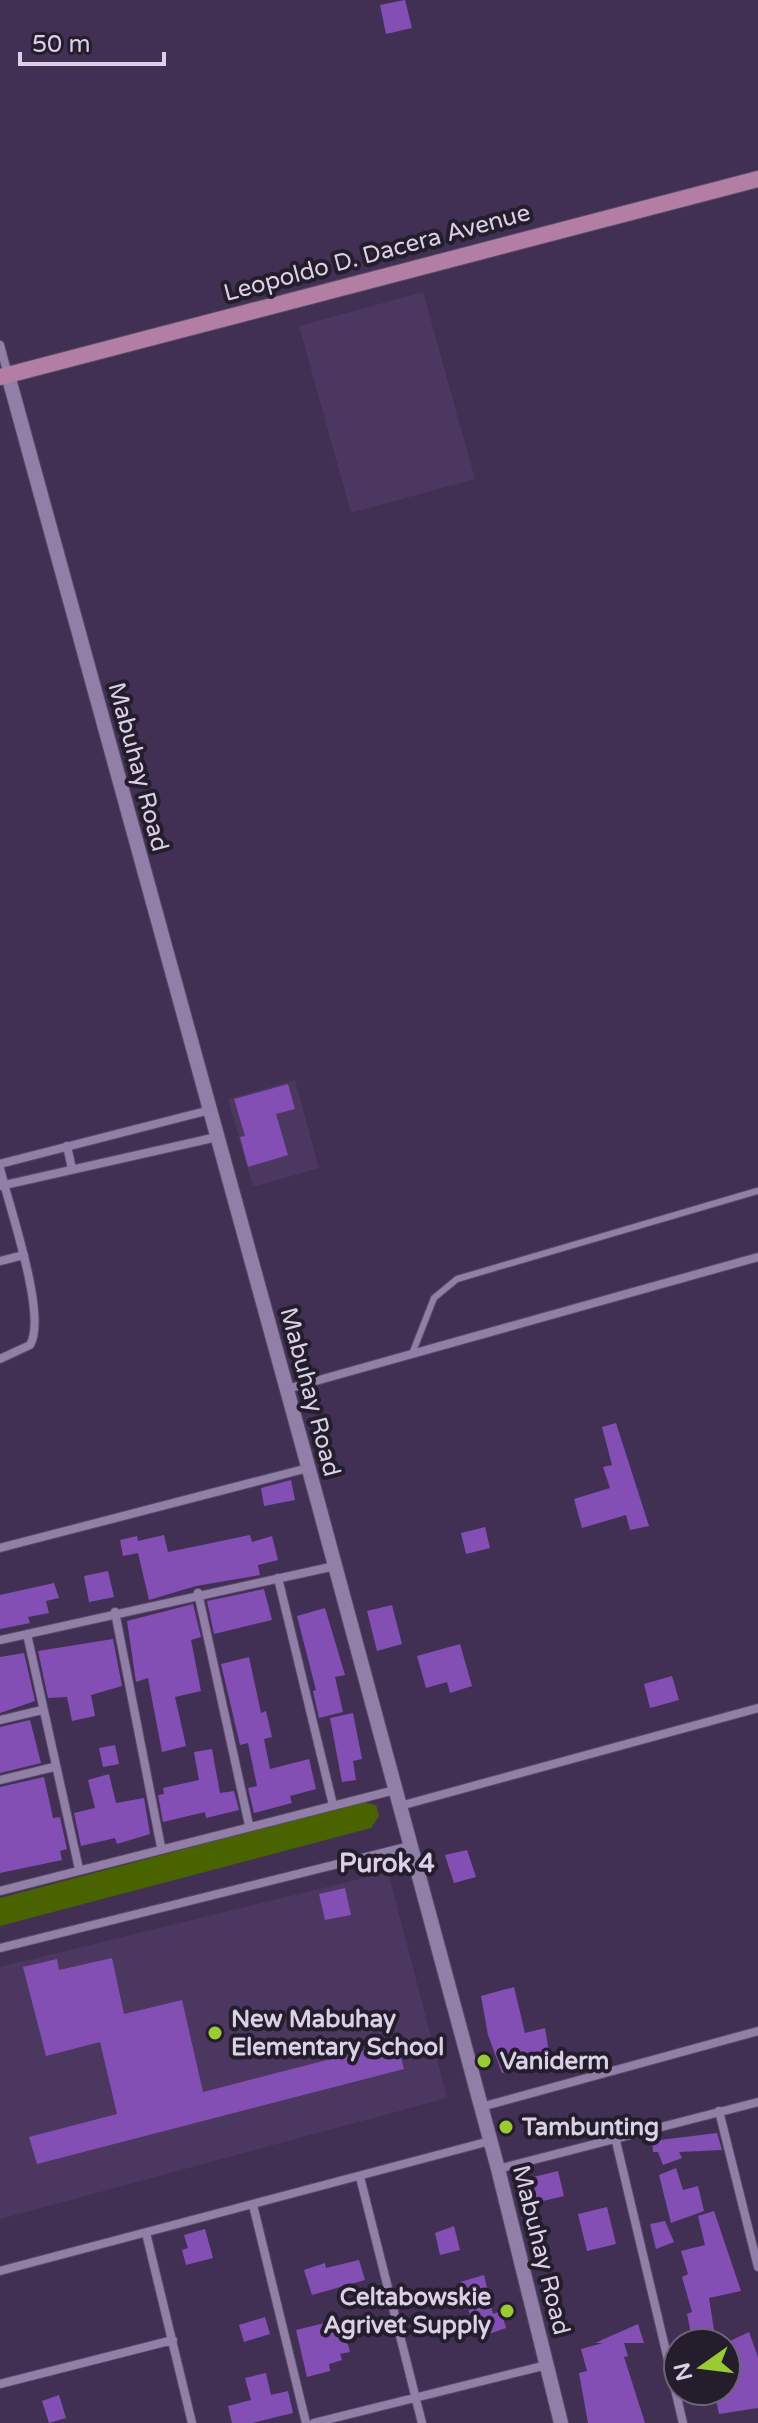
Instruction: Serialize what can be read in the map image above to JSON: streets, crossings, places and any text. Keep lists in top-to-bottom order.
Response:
{
  "streets": {
    "main road": ["Leopoldo D. Dacera Avenue"],
    "street": ["Mabuhay Road"]
  },
  "crossings": [
    ["Leopoldo D. Dacera Avenue", "Mabuhay Road"]
  ],
  "districts": ["Purok 4"],
  "places": [
    "New Mabuhay Elementary School",
    "Vaniderm",
    "Tambunting",
    "Celtabowskie Agrivet Supply"
  ],
  "scale_bar": "50 m",
  "north": "left"
}
